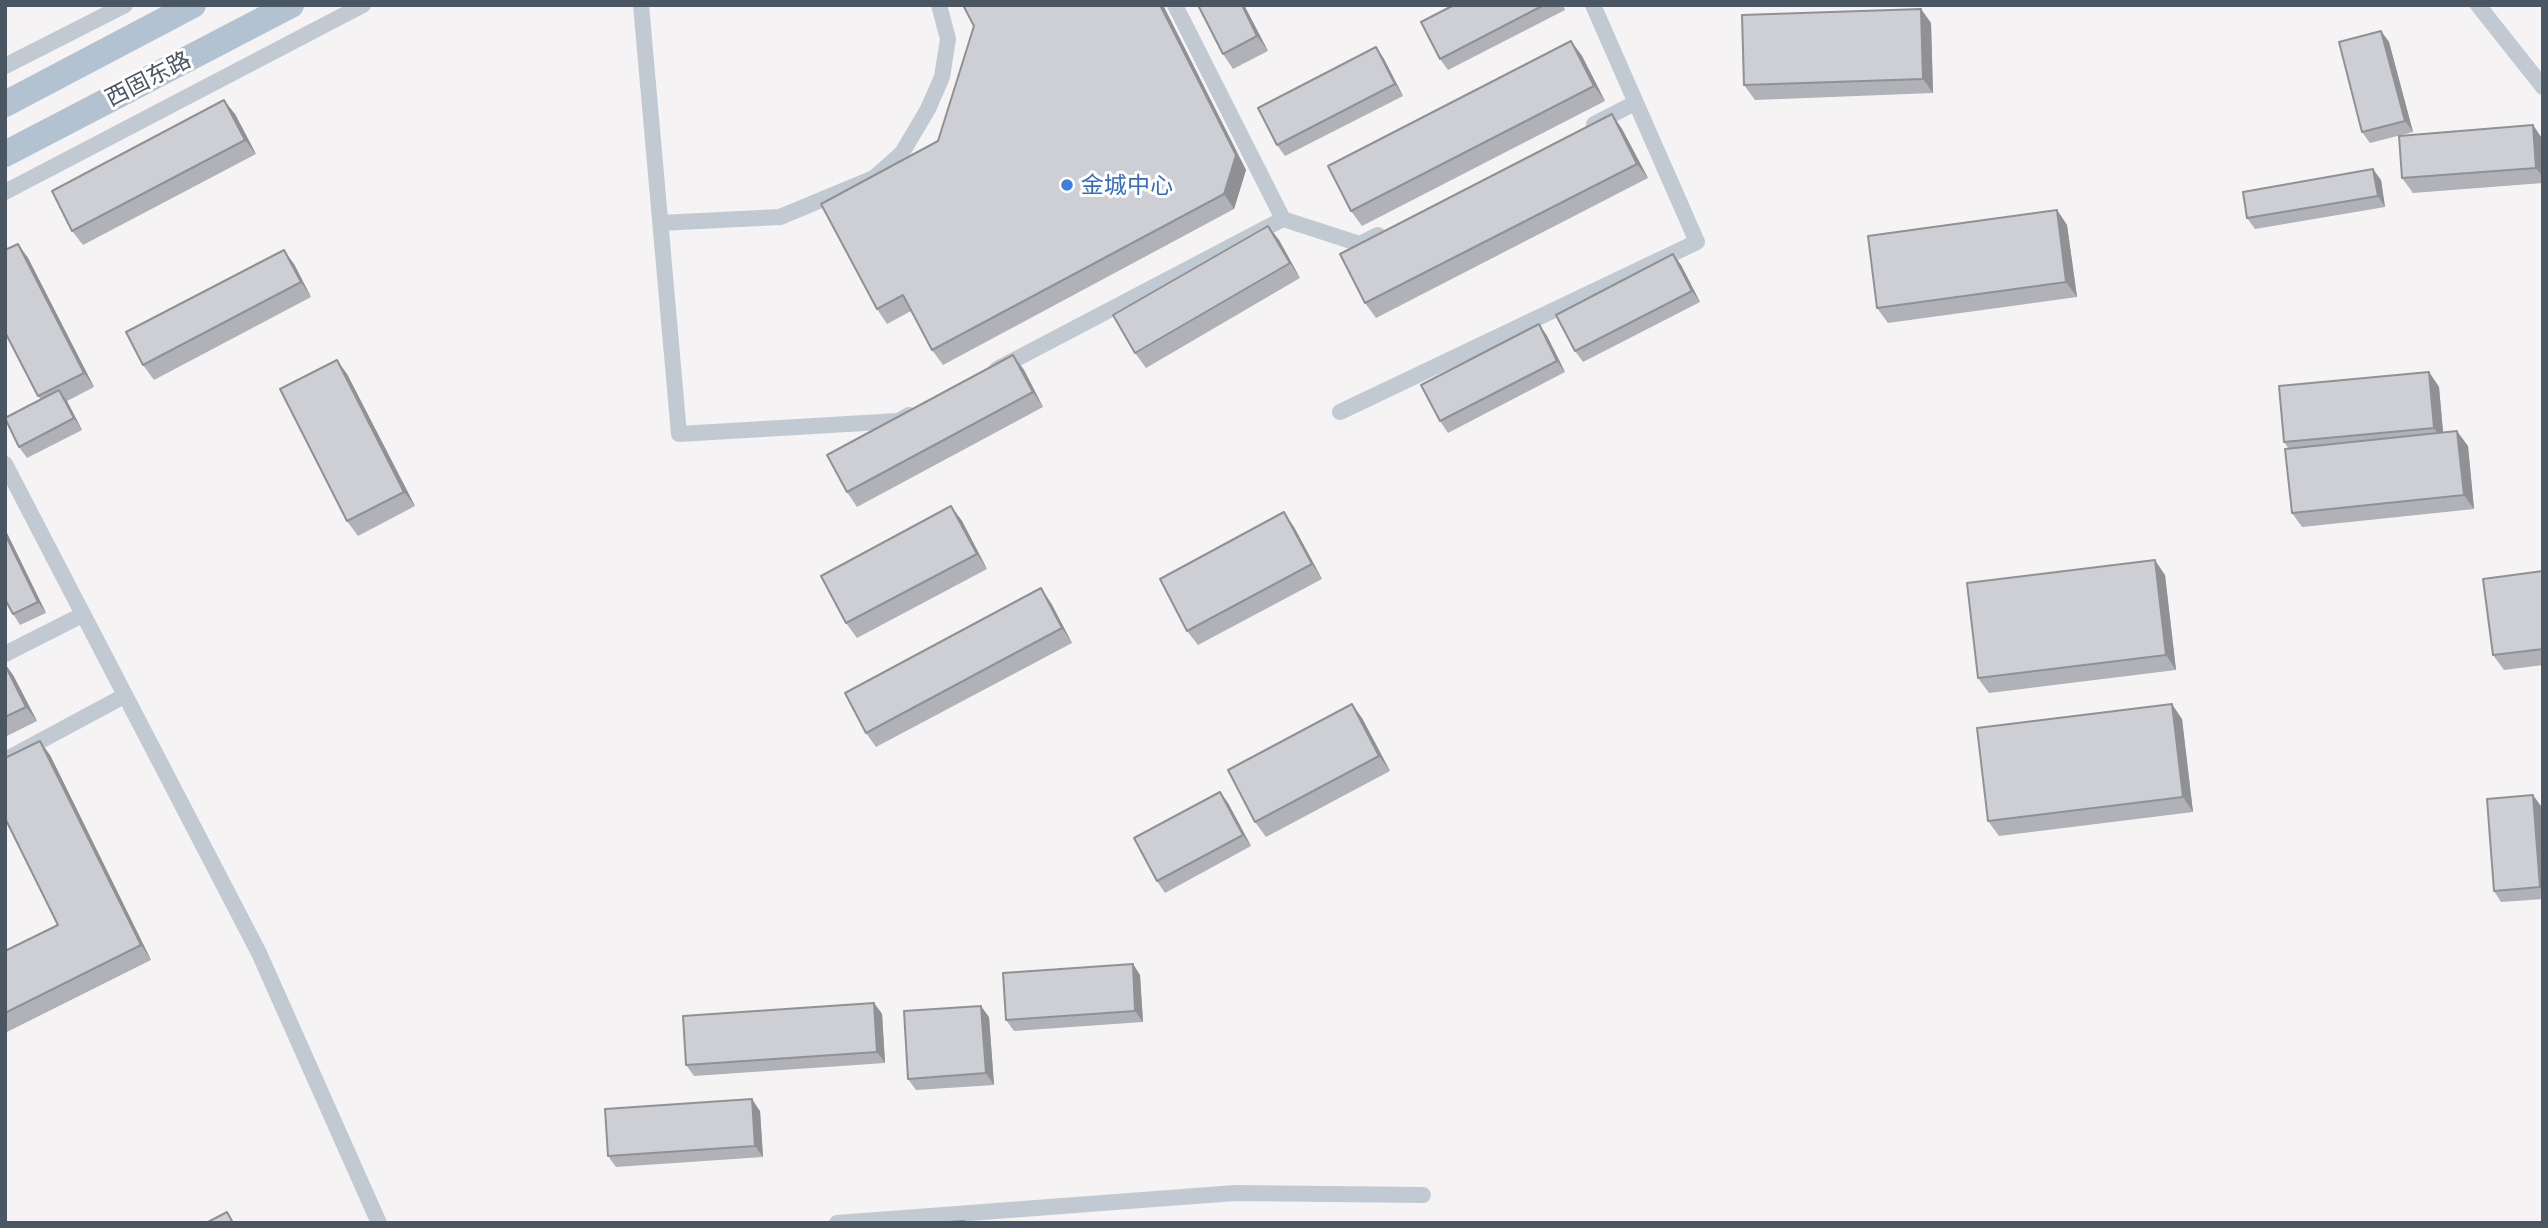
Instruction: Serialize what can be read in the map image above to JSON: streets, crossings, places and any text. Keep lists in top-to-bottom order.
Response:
{
  "streets": {
    "main road": ["西固东路"]
  },
  "places": ["金城中心"]
}
